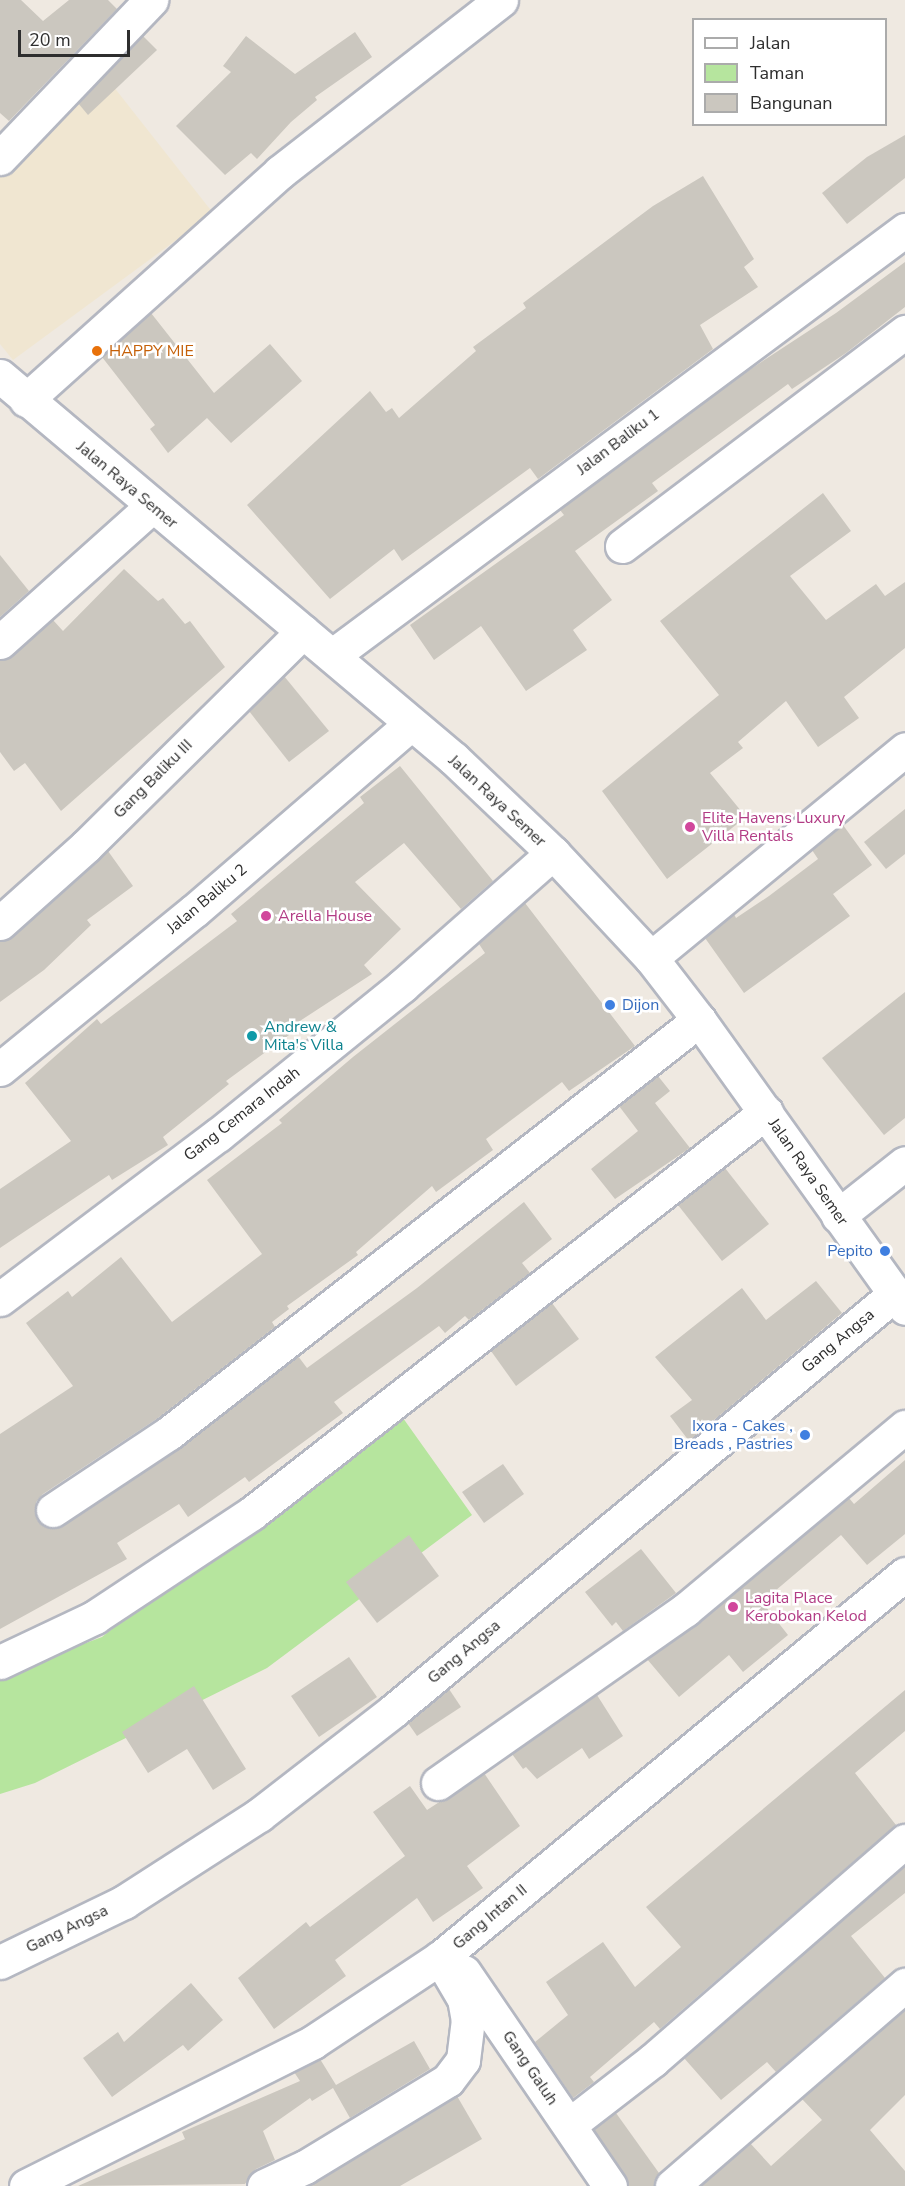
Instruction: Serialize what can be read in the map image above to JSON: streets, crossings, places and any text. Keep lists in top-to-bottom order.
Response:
{
  "streets": {
    "street": [
      "Jalan Baliku 1",
      "Jalan Raya Semer",
      "Gang Baliku III",
      "Jalan Baliku 2",
      "Gang Cemara Indah",
      "Gang Angsa",
      "Gang Intan II",
      "Gang Galuh"
    ]
  },
  "crossings": [
    ["Jalan Baliku 1", "Jalan Raya Semer"],
    ["Jalan Raya Semer", "Gang Baliku III"],
    ["Jalan Raya Semer", "Jalan Baliku 2"],
    ["Jalan Raya Semer", "Gang Cemara Indah"],
    ["Jalan Raya Semer", "Gang Angsa"],
    ["Gang Intan II", "Gang Galuh"]
  ],
  "places": [
    "HAPPY MIE",
    "Elite Havens Luxury Villa Rentals",
    "Arella House",
    "Dijon",
    "Andrew & Mita's Villa",
    "Pepito",
    "Ixora - Cakes , Breads , Pastries",
    "Lagita Place Kerobokan Kelod"
  ],
  "legend": ["Jalan", "Taman", "Bangunan"],
  "scale_bar": "20 m"
}
